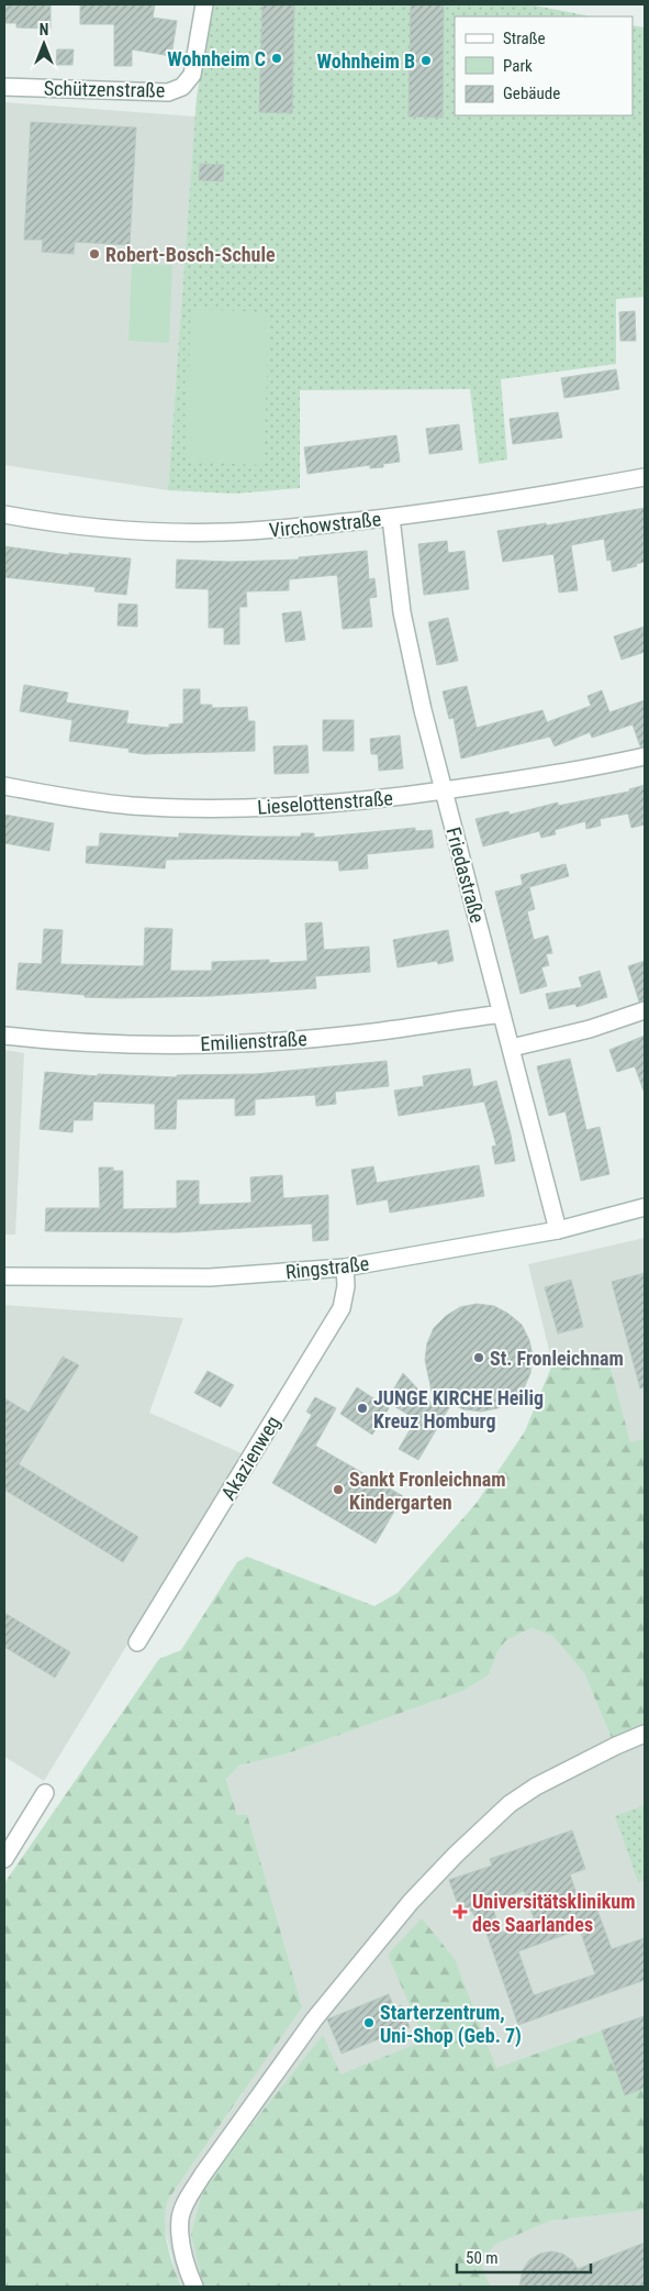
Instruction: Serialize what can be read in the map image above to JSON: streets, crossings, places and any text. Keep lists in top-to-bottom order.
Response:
{
  "streets": {
    "street": [
      "Schützenstraße",
      "Virchowstraße",
      "Lieselottenstraße",
      "Friedastraße",
      "Emilienstraße",
      "Ringstraße",
      "Akazienweg"
    ]
  },
  "crossings": [
    ["Virchowstraße", "Friedastraße"],
    ["Lieselottenstraße", "Friedastraße"],
    ["Friedastraße", "Emilienstraße"],
    ["Friedastraße", "Ringstraße"],
    ["Ringstraße", "Akazienweg"]
  ],
  "places": {
    "other": [
      "Wohnheim C",
      "Wohnheim B",
      "Robert-Bosch-Schule",
      "St. Fronleichnam",
      "JUNGE KIRCHE Heilig Kreuz Homburg",
      "Sankt Fronleichnam Kindergarten",
      "Starterzentrum, Uni-Shop (Geb. 7)"
    ],
    "health": ["Universitätsklinikum des Saarlandes"]
  },
  "legend": ["Straße", "Park", "Gebäude"],
  "scale_bar": "50 m",
  "north": "top"
}
